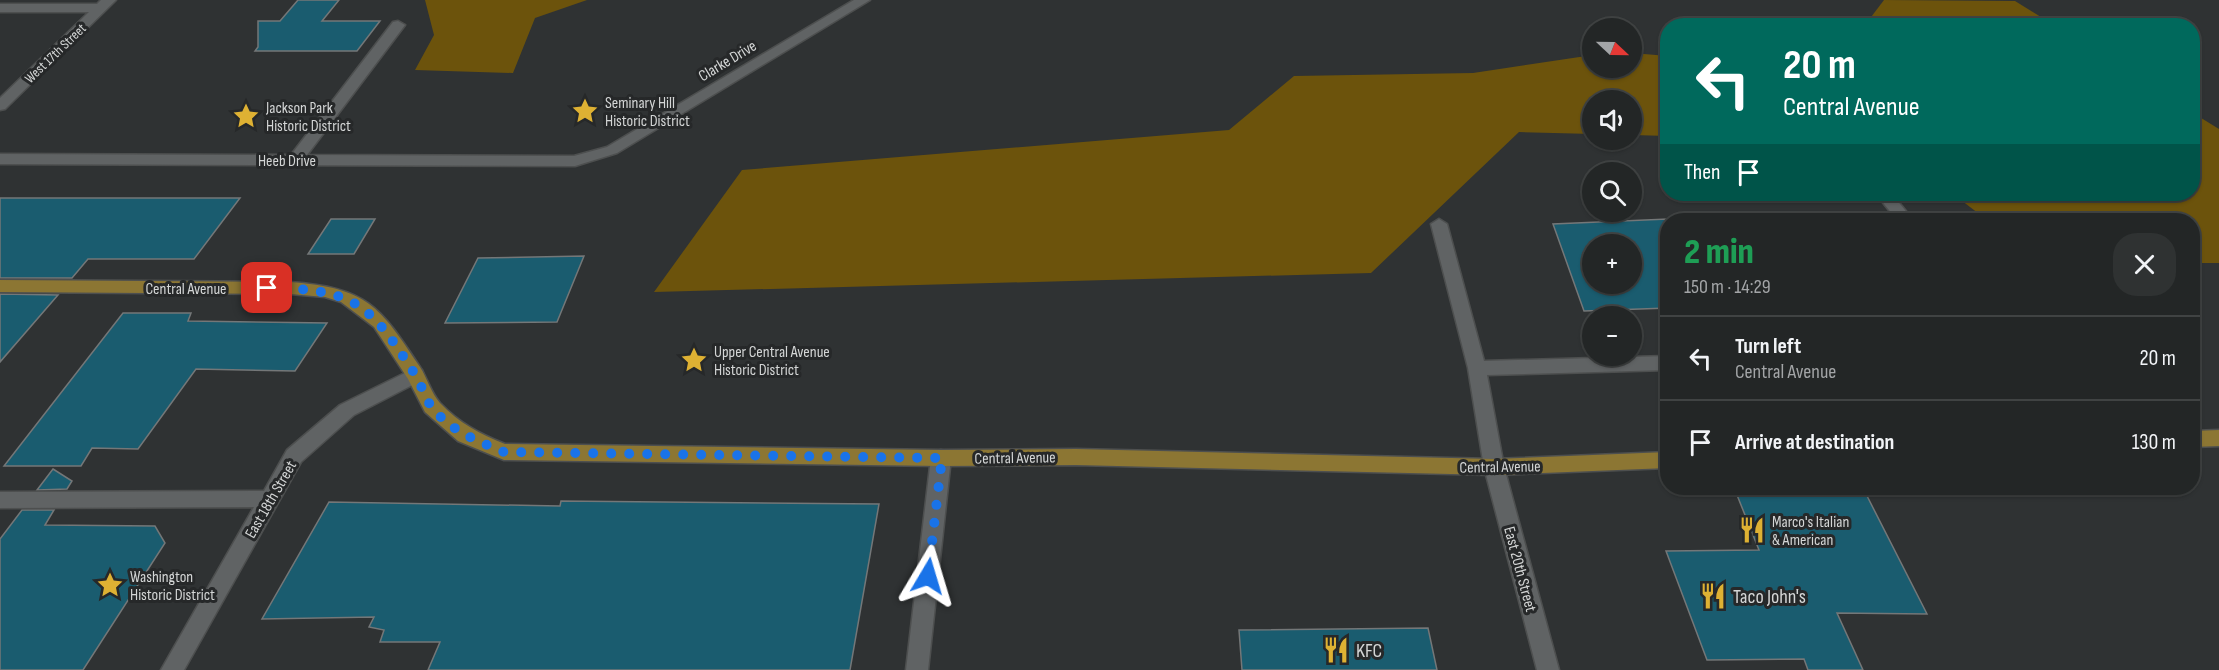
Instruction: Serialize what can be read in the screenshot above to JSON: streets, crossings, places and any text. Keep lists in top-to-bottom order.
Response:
{
  "streets": {
    "main road": ["Central Avenue"],
    "street": [
      "West 17th Street",
      "Clarke Drive",
      "Heeb Drive",
      "East 18th Street",
      "East 20th Street"
    ]
  },
  "crossings": [
    ["Clarke Drive", "Heeb Drive"],
    ["Central Avenue", "East 18th Street"],
    ["Central Avenue", "East 20th Street"]
  ],
  "places": {
    "place": [
      "Seminary Hill Historic District",
      "Jackson Park Historic District",
      "Upper Central Avenue Historic District",
      "Washington Historic District"
    ],
    "restaurant": ["Marco's Italian & American", "Taco John's", "KFC"]
  },
  "north": "right",
  "page": {
    "map_buttons": ["+", "−"],
    "turn": ["20 m", "Central Avenue"],
    "then": "Then",
    "heading": ["2 min", "150 m · 14:29"],
    "list": [
      {
        "name": "Turn left",
        "note": "Central Avenue",
        "value": "20 m"
      },
      {
        "name": "Arrive at destination",
        "value": "130 m"
      }
    ]
  }
}
